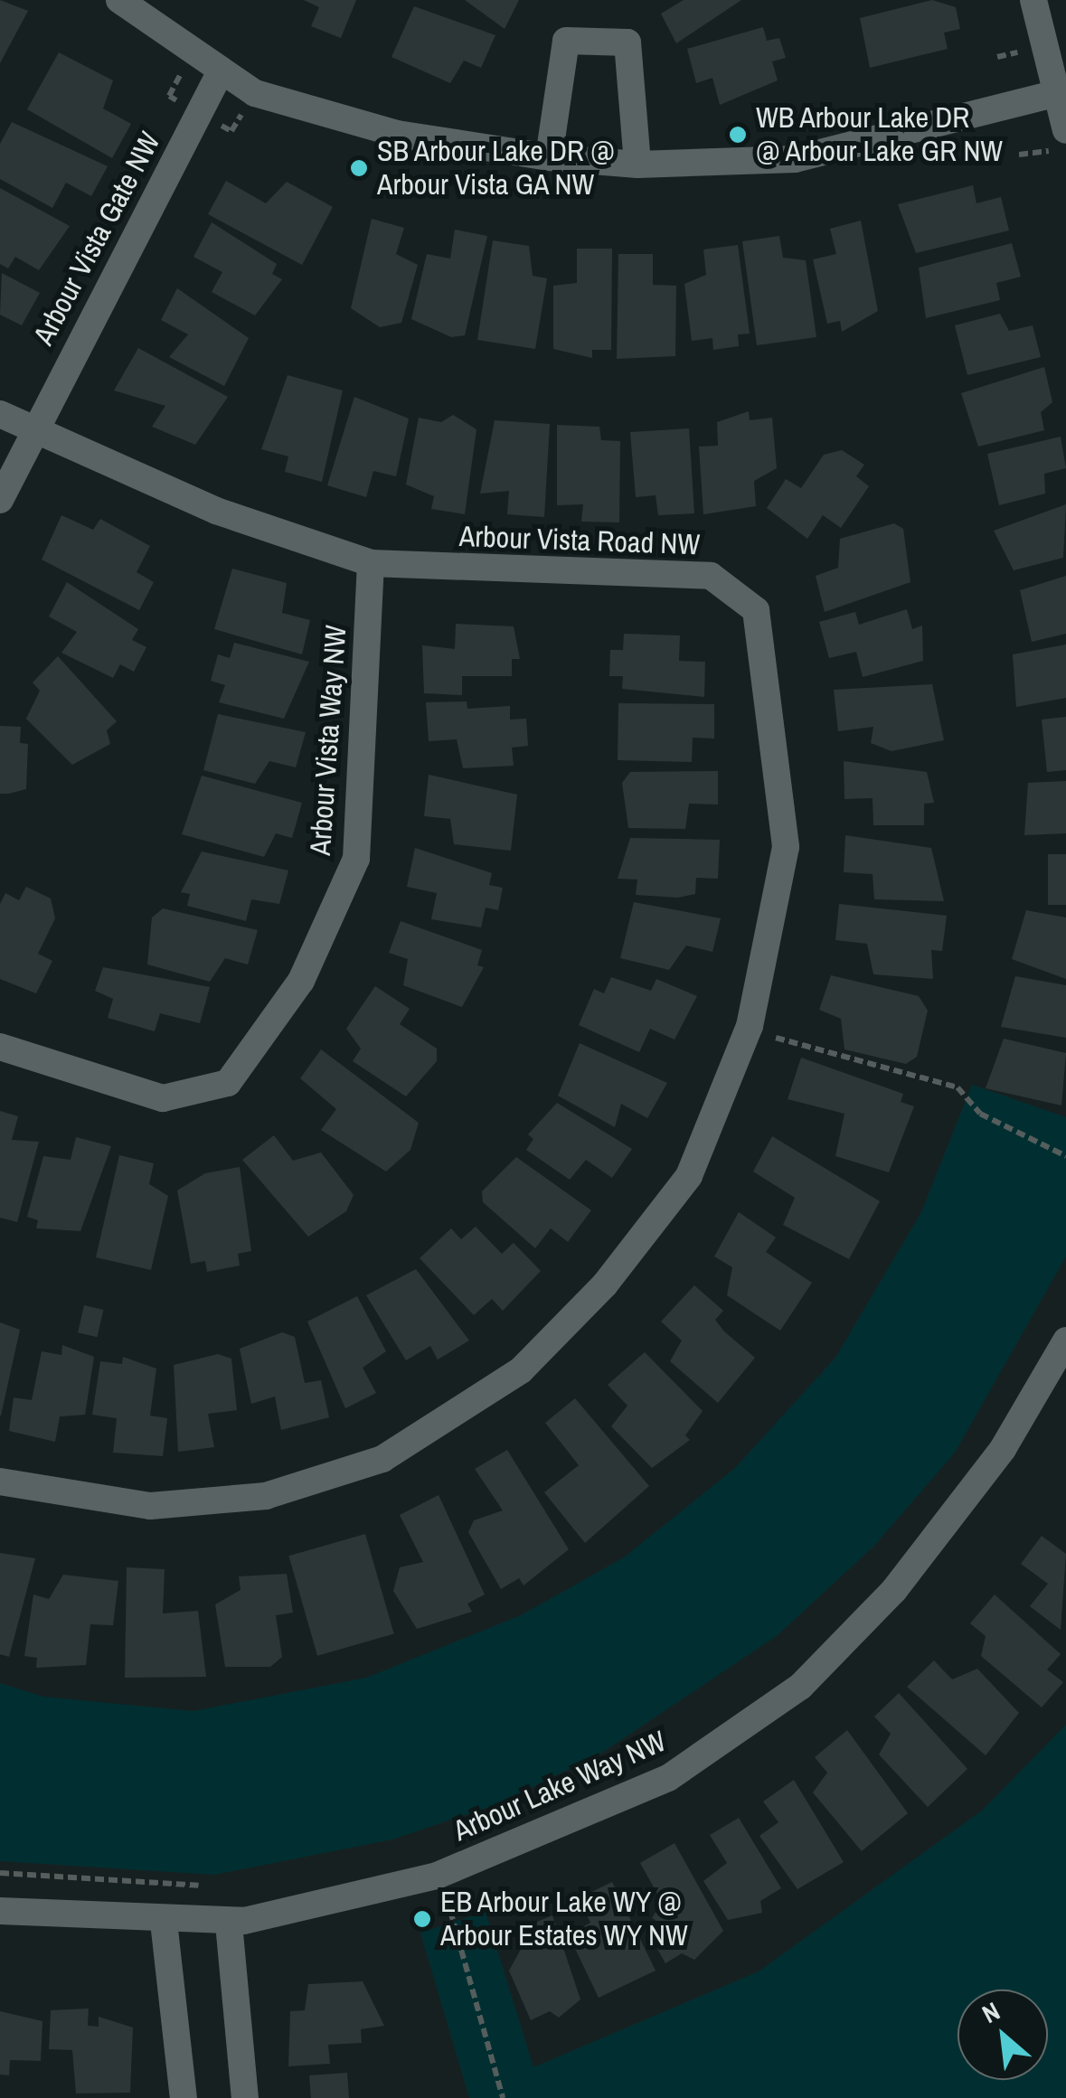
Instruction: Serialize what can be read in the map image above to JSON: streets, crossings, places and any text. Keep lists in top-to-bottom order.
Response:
{
  "streets": {
    "street": [
      "Arbour Vista Gate NW",
      "Arbour Vista Road NW",
      "Arbour Vista Way NW",
      "Arbour Lake Way NW"
    ]
  },
  "crossings": [
    ["Arbour Vista Gate NW", "Arbour Vista Road NW"],
    ["Arbour Vista Road NW", "Arbour Vista Way NW"]
  ],
  "places": ["WB Arbour Lake DR @ Arbour Lake GR NW", "SB Arbour Lake DR @ Arbour Vista GA NW", "EB Arbour Lake WY @ Arbour Estates WY NW"],
  "north": "top left"
}
